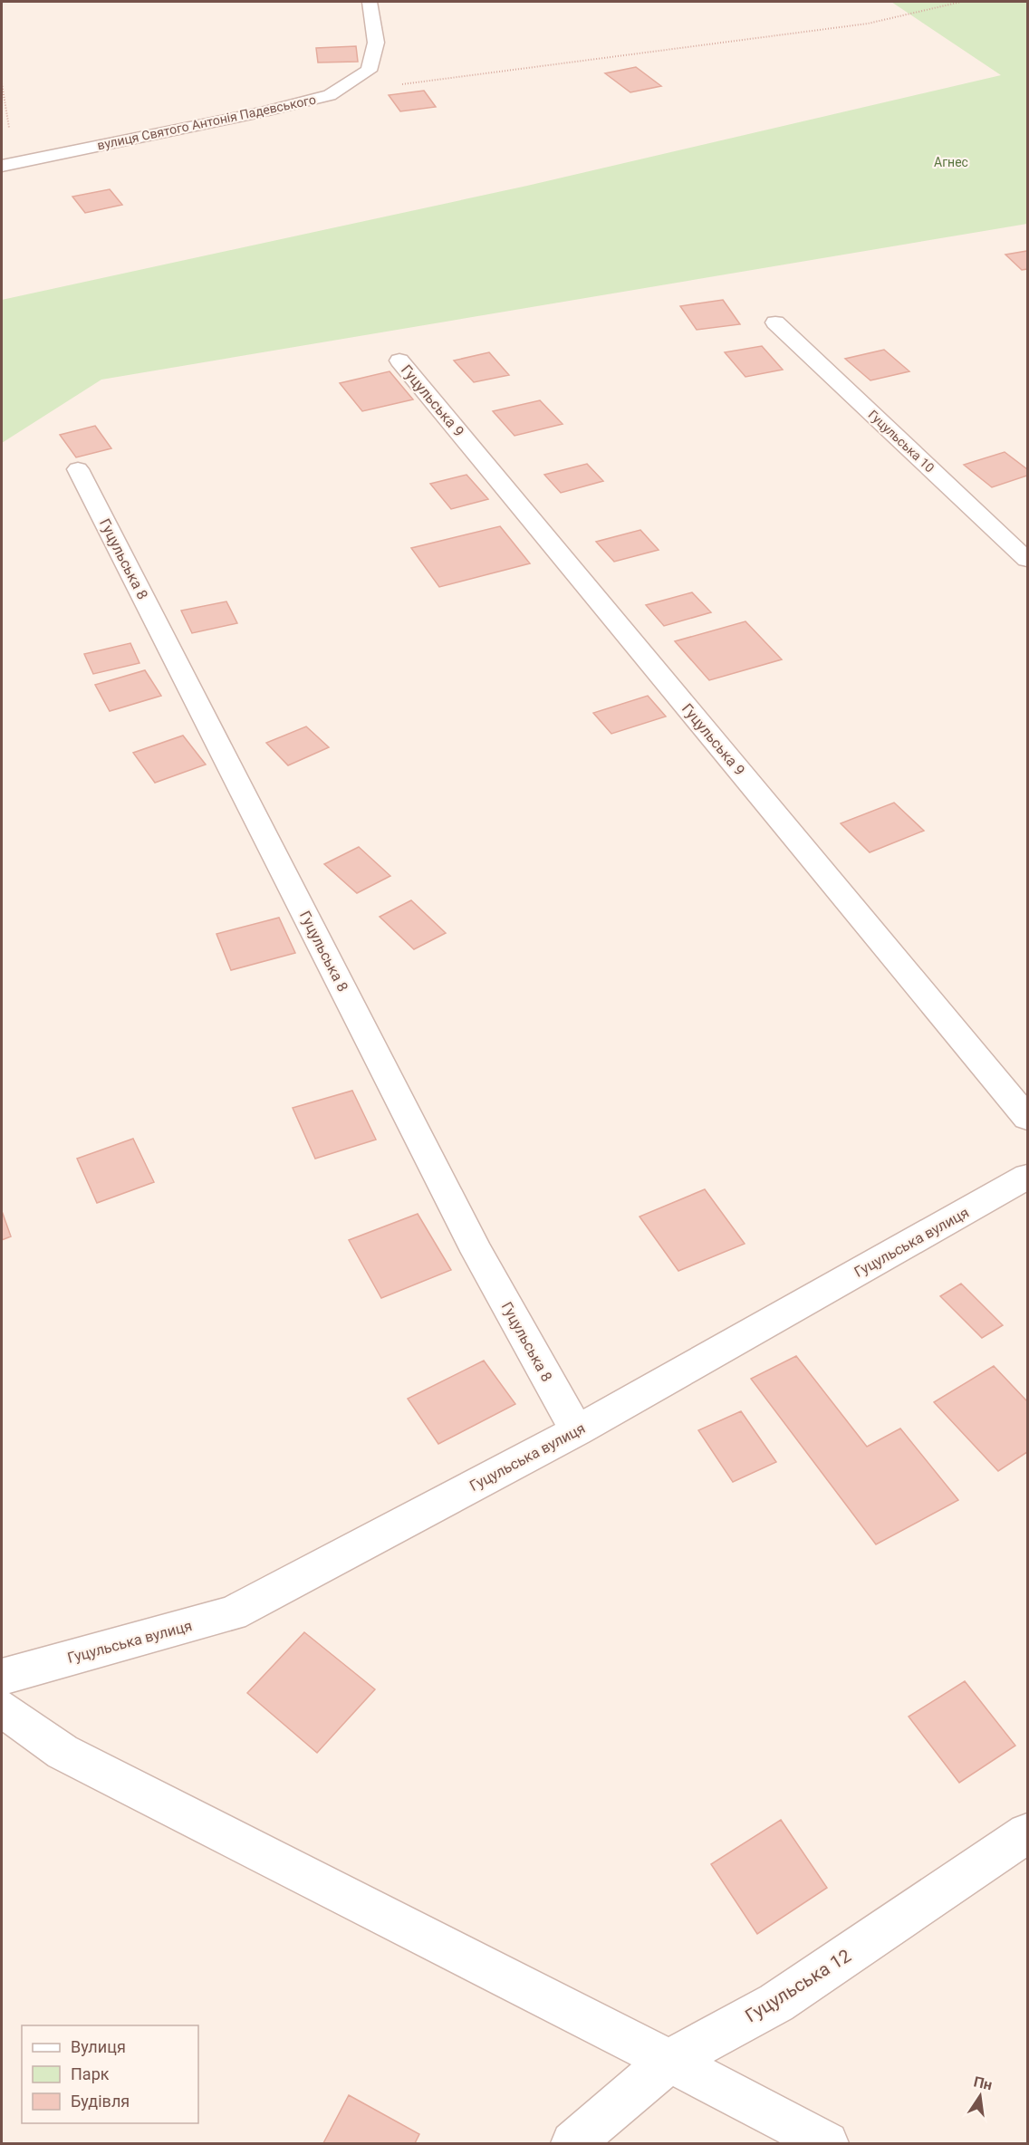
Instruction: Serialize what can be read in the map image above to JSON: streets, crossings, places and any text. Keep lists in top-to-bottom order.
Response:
{
  "streets": {
    "street": [
      "вулиця Святого Антонія Падевського",
      "Гуцульська 9",
      "Гуцульська 10",
      "Гуцульська 8",
      "Гуцульська вулиця",
      "Гуцульська 12"
    ]
  },
  "crossings": [
    ["Гуцульська 8", "Гуцульська вулиця"]
  ],
  "parks": ["Агнес"],
  "legend": ["Вулиця", "Парк", "Будівля"],
  "north": "top"
}
